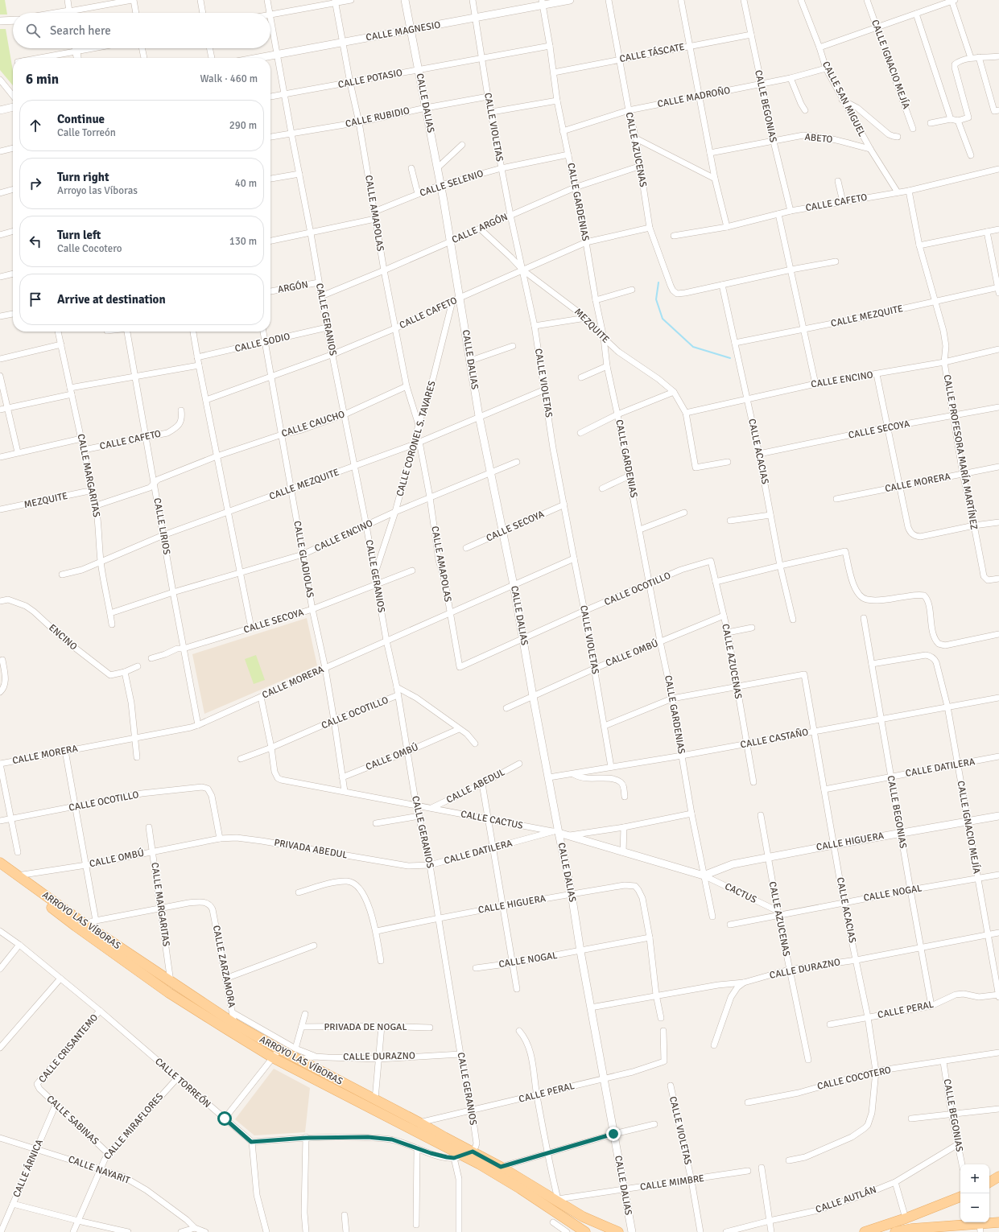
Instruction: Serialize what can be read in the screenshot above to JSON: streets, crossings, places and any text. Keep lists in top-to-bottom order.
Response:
{
  "streets": {
    "main road": ["ARROYO LAS VÍBORAS"],
    "street": [
      "CALLE MAGNESIO",
      "CALLE TÁSCATE",
      "CALLE IGNACIO MEJÍA",
      "CALLE POTASIO",
      "CALLE MADROÑO",
      "CALLE SAN MIGUEL",
      "CALLE DALIAS",
      "CALLE BEGONIAS",
      "CALLE RUBIDIO",
      "CALLE VIOLETAS",
      "ABETO",
      "CALLE AZUCENAS",
      "CALLE SELENIO",
      "CALLE GARDENIAS",
      "CALLE CAFETO",
      "CALLE AMAPOLAS",
      "CALLE ARGÓN",
      "ARGÓN",
      "CALLE MEZQUITE",
      "CALLE GERANIOS",
      "MEZQUITE",
      "CALLE SODIO",
      "CALLE ENCINO",
      "CALLE CAUCHO",
      "CALLE SECOYA",
      "CALLE CORONEL S. TAVARES",
      "CALLE ACACIAS",
      "CALLE PROFESORA MARÍA MARTÍNEZ",
      "CALLE MARGARITAS",
      "CALLE MORERA",
      "CALLE LIRIOS",
      "CALLE GLADIOLAS",
      "CALLE OCOTILLO",
      "ENCINO",
      "CALLE OMBÚ",
      "CALLE CASTAÑO",
      "CALLE DATILERA",
      "CALLE ABEDUL",
      "CALLE CACTUS",
      "CALLE HIGUERA",
      "PRIVADA ABEDUL",
      "CACTUS",
      "CALLE NOGAL",
      "CALLE ZARZAMORA",
      "CALLE DURAZNO",
      "CALLE PERAL",
      "PRIVADA DE NOGAL",
      "CALLE CRISANTEMO",
      "CALLE COCOTERO",
      "CALLE TORREÓN",
      "CALLE SABINAS",
      "CALLE MIRAFLORES",
      "CALLE ÁRNICA",
      "CALLE NAYARIT",
      "CALLE MIMBRE",
      "CALLE AUTLÁN"
    ]
  },
  "crossings": [
    ["CALLE MAGNESIO", "CALLE DALIAS"],
    ["CALLE MAGNESIO", "CALLE VIOLETAS"],
    ["CALLE MAGNESIO", "CALLE GARDENIAS"],
    ["CALLE MAGNESIO", "CALLE AMAPOLAS"],
    ["CALLE MAGNESIO", "CALLE GERANIOS"],
    ["CALLE TÁSCATE", "CALLE BEGONIAS"],
    ["CALLE TÁSCATE", "CALLE AZUCENAS"],
    ["CALLE TÁSCATE", "CALLE GARDENIAS"],
    ["CALLE IGNACIO MEJÍA", "CALLE BEGONIAS"],
    ["CALLE IGNACIO MEJÍA", "CALLE CASTAÑO"],
    ["CALLE IGNACIO MEJÍA", "CALLE DATILERA"],
    ["CALLE IGNACIO MEJÍA", "CALLE HIGUERA"],
    ["CALLE IGNACIO MEJÍA", "CALLE NOGAL"],
    ["CALLE IGNACIO MEJÍA", "CALLE DURAZNO"],
    ["CALLE IGNACIO MEJÍA", "CALLE PERAL"],
    ["CALLE POTASIO", "CALLE DALIAS"],
    ["CALLE POTASIO", "CALLE VIOLETAS"],
    ["CALLE POTASIO", "CALLE GARDENIAS"],
    ["CALLE POTASIO", "CALLE AMAPOLAS"],
    ["CALLE POTASIO", "CALLE GERANIOS"],
    ["CALLE MADROÑO", "CALLE SAN MIGUEL"],
    ["CALLE MADROÑO", "CALLE BEGONIAS"],
    ["CALLE MADROÑO", "CALLE AZUCENAS"],
    ["CALLE MADROÑO", "CALLE GARDENIAS"],
    ["CALLE SAN MIGUEL", "ABETO"],
    ["CALLE SAN MIGUEL", "CALLE CAFETO"],
    ["CALLE DALIAS", "CALLE RUBIDIO"],
    ["CALLE DALIAS", "CALLE SELENIO"],
    ["CALLE DALIAS", "CALLE CAFETO"],
    ["CALLE DALIAS", "CALLE ARGÓN"],
    ["CALLE DALIAS", "CALLE MEZQUITE"],
    ["CALLE DALIAS", "CALLE ENCINO"],
    ["CALLE DALIAS", "CALLE SECOYA"],
    ["CALLE DALIAS", "CALLE CORONEL S. TAVARES"],
    ["CALLE DALIAS", "CALLE MORERA"],
    ["CALLE DALIAS", "CALLE OCOTILLO"],
    ["CALLE DALIAS", "CALLE OMBÚ"],
    ["CALLE DALIAS", "CALLE CASTAÑO"],
    ["CALLE DALIAS", "CALLE DATILERA"],
    ["CALLE DALIAS", "CALLE CACTUS"],
    ["CALLE DALIAS", "CALLE HIGUERA"],
    ["CALLE DALIAS", "CALLE NOGAL"],
    ["CALLE DALIAS", "CALLE DURAZNO"],
    ["CALLE DALIAS", "CALLE PERAL"],
    ["CALLE DALIAS", "CALLE MIMBRE"],
    ["CALLE BEGONIAS", "ABETO"],
    ["CALLE BEGONIAS", "CALLE CAFETO"],
    ["CALLE BEGONIAS", "CALLE CASTAÑO"],
    ["CALLE BEGONIAS", "CALLE DATILERA"],
    ["CALLE BEGONIAS", "CALLE HIGUERA"],
    ["CALLE BEGONIAS", "CALLE NOGAL"],
    ["CALLE BEGONIAS", "CALLE DURAZNO"],
    ["CALLE BEGONIAS", "CALLE PERAL"],
    ["CALLE BEGONIAS", "CALLE COCOTERO"],
    ["CALLE BEGONIAS", "CALLE AUTLÁN"],
    ["CALLE RUBIDIO", "CALLE VIOLETAS"],
    ["CALLE RUBIDIO", "CALLE AMAPOLAS"],
    ["CALLE RUBIDIO", "CALLE GERANIOS"],
    ["CALLE VIOLETAS", "CALLE SELENIO"],
    ["CALLE VIOLETAS", "CALLE CAFETO"],
    ["CALLE VIOLETAS", "CALLE ARGÓN"],
    ["CALLE VIOLETAS", "CALLE MEZQUITE"],
    ["CALLE VIOLETAS", "MEZQUITE"],
    ["CALLE VIOLETAS", "CALLE SECOYA"],
    ["CALLE VIOLETAS", "CALLE MORERA"],
    ["CALLE VIOLETAS", "CALLE OCOTILLO"],
    ["CALLE VIOLETAS", "CALLE OMBÚ"],
    ["CALLE VIOLETAS", "CALLE CASTAÑO"],
    ["CALLE VIOLETAS", "CALLE MIMBRE"],
    ["CALLE AZUCENAS", "CALLE CAFETO"],
    ["CALLE AZUCENAS", "CALLE ARGÓN"],
    ["CALLE AZUCENAS", "CALLE ACACIAS"],
    ["CALLE AZUCENAS", "CALLE OCOTILLO"],
    ["CALLE AZUCENAS", "CALLE OMBÚ"],
    ["CALLE AZUCENAS", "CALLE CASTAÑO"],
    ["CALLE AZUCENAS", "CALLE HIGUERA"],
    ["CALLE AZUCENAS", "CACTUS"],
    ["CALLE AZUCENAS", "CALLE NOGAL"],
    ["CALLE AZUCENAS", "CALLE DURAZNO"],
    ["CALLE SELENIO", "CALLE GARDENIAS"],
    ["CALLE SELENIO", "CALLE AMAPOLAS"],
    ["CALLE GARDENIAS", "CALLE CAFETO"],
    ["CALLE GARDENIAS", "CALLE ARGÓN"],
    ["CALLE GARDENIAS", "MEZQUITE"],
    ["CALLE GARDENIAS", "CALLE OCOTILLO"],
    ["CALLE GARDENIAS", "CALLE OMBÚ"],
    ["CALLE GARDENIAS", "CALLE CASTAÑO"],
    ["CALLE GARDENIAS", "CALLE CACTUS"],
    ["CALLE GARDENIAS", "CALLE HIGUERA"],
    ["CALLE GARDENIAS", "CACTUS"],
    ["CALLE CAFETO", "CALLE AMAPOLAS"],
    ["CALLE CAFETO", "CALLE GERANIOS"],
    ["CALLE CAFETO", "MEZQUITE"],
    ["CALLE CAFETO", "CALLE CORONEL S. TAVARES"],
    ["CALLE CAFETO", "CALLE PROFESORA MARÍA MARTÍNEZ"],
    ["CALLE CAFETO", "CALLE MARGARITAS"],
    ["CALLE CAFETO", "CALLE LIRIOS"],
    ["CALLE CAFETO", "CALLE GLADIOLAS"],
    ["CALLE AMAPOLAS", "CALLE ARGÓN"],
    ["CALLE AMAPOLAS", "CALLE MEZQUITE"],
    ["CALLE AMAPOLAS", "CALLE ENCINO"],
    ["CALLE AMAPOLAS", "CALLE CAUCHO"],
    ["CALLE AMAPOLAS", "CALLE CORONEL S. TAVARES"],
    ["CALLE AMAPOLAS", "CALLE MORERA"],
    ["CALLE AMAPOLAS", "CALLE OCOTILLO"],
    ["CALLE ARGÓN", "CALLE GERANIOS"],
    ["CALLE ARGÓN", "MEZQUITE"],
    ["ARGÓN", "CALLE GERANIOS"],
    ["CALLE MEZQUITE", "CALLE GERANIOS"],
    ["CALLE MEZQUITE", "CALLE CORONEL S. TAVARES"],
    ["CALLE MEZQUITE", "CALLE ACACIAS"],
    ["CALLE MEZQUITE", "CALLE PROFESORA MARÍA MARTÍNEZ"],
    ["CALLE MEZQUITE", "CALLE MARGARITAS"],
    ["CALLE MEZQUITE", "CALLE LIRIOS"],
    ["CALLE MEZQUITE", "CALLE GLADIOLAS"],
    ["CALLE GERANIOS", "CALLE SODIO"],
    ["CALLE GERANIOS", "CALLE ENCINO"],
    ["CALLE GERANIOS", "CALLE CAUCHO"],
    ["CALLE GERANIOS", "CALLE SECOYA"],
    ["CALLE GERANIOS", "CALLE CORONEL S. TAVARES"],
    ["CALLE GERANIOS", "CALLE MORERA"],
    ["CALLE GERANIOS", "CALLE OCOTILLO"],
    ["CALLE GERANIOS", "CALLE OMBÚ"],
    ["CALLE GERANIOS", "CALLE DATILERA"],
    ["CALLE GERANIOS", "CALLE CACTUS"],
    ["CALLE GERANIOS", "CALLE HIGUERA"],
    ["CALLE GERANIOS", "ARROYO LAS VÍBORAS"],
    ["CALLE GERANIOS", "CALLE DURAZNO"],
    ["CALLE GERANIOS", "CALLE PERAL"],
    ["MEZQUITE", "CALLE ENCINO"],
    ["MEZQUITE", "CALLE MARGARITAS"],
    ["CALLE SODIO", "CALLE GLADIOLAS"],
    ["CALLE ENCINO", "CALLE CORONEL S. TAVARES"],
    ["CALLE ENCINO", "CALLE ACACIAS"],
    ["CALLE ENCINO", "CALLE PROFESORA MARÍA MARTÍNEZ"],
    ["CALLE ENCINO", "CALLE MARGARITAS"],
    ["CALLE ENCINO", "CALLE LIRIOS"],
    ["CALLE ENCINO", "CALLE GLADIOLAS"],
    ["CALLE CAUCHO", "CALLE MARGARITAS"],
    ["CALLE CAUCHO", "CALLE LIRIOS"],
    ["CALLE CAUCHO", "CALLE GLADIOLAS"],
    ["CALLE SECOYA", "CALLE ACACIAS"],
    ["CALLE SECOYA", "CALLE PROFESORA MARÍA MARTÍNEZ"],
    ["CALLE SECOYA", "CALLE LIRIOS"],
    ["CALLE SECOYA", "CALLE GLADIOLAS"],
    ["CALLE ACACIAS", "CALLE CASTAÑO"],
    ["CALLE ACACIAS", "CALLE DATILERA"],
    ["CALLE ACACIAS", "CALLE HIGUERA"],
    ["CALLE ACACIAS", "CALLE NOGAL"],
    ["CALLE ACACIAS", "CALLE DURAZNO"],
    ["CALLE ACACIAS", "CALLE PERAL"],
    ["CALLE ACACIAS", "CALLE COCOTERO"],
    ["CALLE PROFESORA MARÍA MARTÍNEZ", "CALLE MORERA"],
    ["CALLE MARGARITAS", "CALLE OMBÚ"],
    ["CALLE MARGARITAS", "ARROYO LAS VÍBORAS"],
    ["CALLE MARGARITAS", "CALLE ZARZAMORA"],
    ["CALLE MORERA", "CALLE LIRIOS"],
    ["CALLE MORERA", "CALLE GLADIOLAS"],
    ["CALLE GLADIOLAS", "CALLE OCOTILLO"],
    ["CALLE GLADIOLAS", "CALLE OMBÚ"],
    ["CALLE GLADIOLAS", "CALLE CACTUS"],
    ["CALLE OCOTILLO", "CALLE OMBÚ"],
    ["CALLE OCOTILLO", "CALLE CACTUS"],
    ["CALLE OCOTILLO", "PRIVADA ABEDUL"],
    ["CALLE OMBÚ", "PRIVADA ABEDUL"],
    ["CALLE OMBÚ", "ARROYO LAS VÍBORAS"],
    ["CALLE DATILERA", "CALLE CACTUS"],
    ["CALLE DATILERA", "PRIVADA ABEDUL"],
    ["CALLE ABEDUL", "CALLE CACTUS"],
    ["CALLE CACTUS", "CALLE HIGUERA"],
    ["CALLE CACTUS", "CACTUS"],
    ["CALLE HIGUERA", "CACTUS"],
    ["CALLE HIGUERA", "CALLE NOGAL"],
    ["CACTUS", "CALLE NOGAL"],
    ["ARROYO LAS VÍBORAS", "CALLE ZARZAMORA"],
    ["ARROYO LAS VÍBORAS", "CALLE DURAZNO"],
    ["ARROYO LAS VÍBORAS", "CALLE PERAL"],
    ["ARROYO LAS VÍBORAS", "CALLE MIMBRE"],
    ["CALLE CRISANTEMO", "CALLE TORREÓN"],
    ["CALLE CRISANTEMO", "CALLE SABINAS"],
    ["CALLE TORREÓN", "CALLE MIRAFLORES"],
    ["CALLE SABINAS", "CALLE MIRAFLORES"],
    ["CALLE SABINAS", "CALLE ÁRNICA"],
    ["CALLE MIRAFLORES", "CALLE NAYARIT"],
    ["CALLE ÁRNICA", "CALLE NAYARIT"]
  ],
  "page": {
    "search": "Search here",
    "heading": ["6 min", "Walk · 460 m"],
    "list": [
      ["Continue", "Calle Torreón", "290 m"],
      ["Turn right", "Arroyo las Víboras", "40 m"],
      ["Turn left", "Calle Cocotero", "130 m"],
      "Arrive at destination"
    ],
    "map_buttons": ["+", "−"]
  }
}
